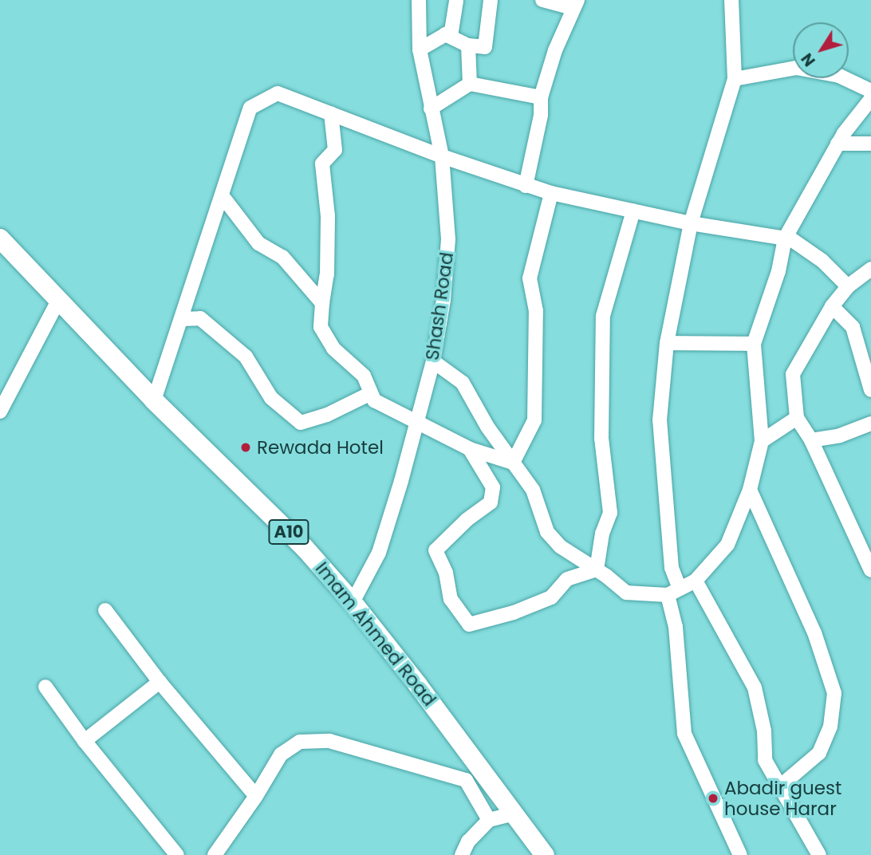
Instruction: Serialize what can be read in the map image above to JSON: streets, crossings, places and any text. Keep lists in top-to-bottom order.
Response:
{
  "streets": {
    "highway": ["A10", "Imam Ahmed Road"],
    "street": ["Shash Road"]
  },
  "crossings": [
    ["Shash Road", "Imam Ahmed Road"]
  ],
  "places": ["Rewada Hotel", "Abadir guest house Harar"],
  "north": "bottom left"
}
